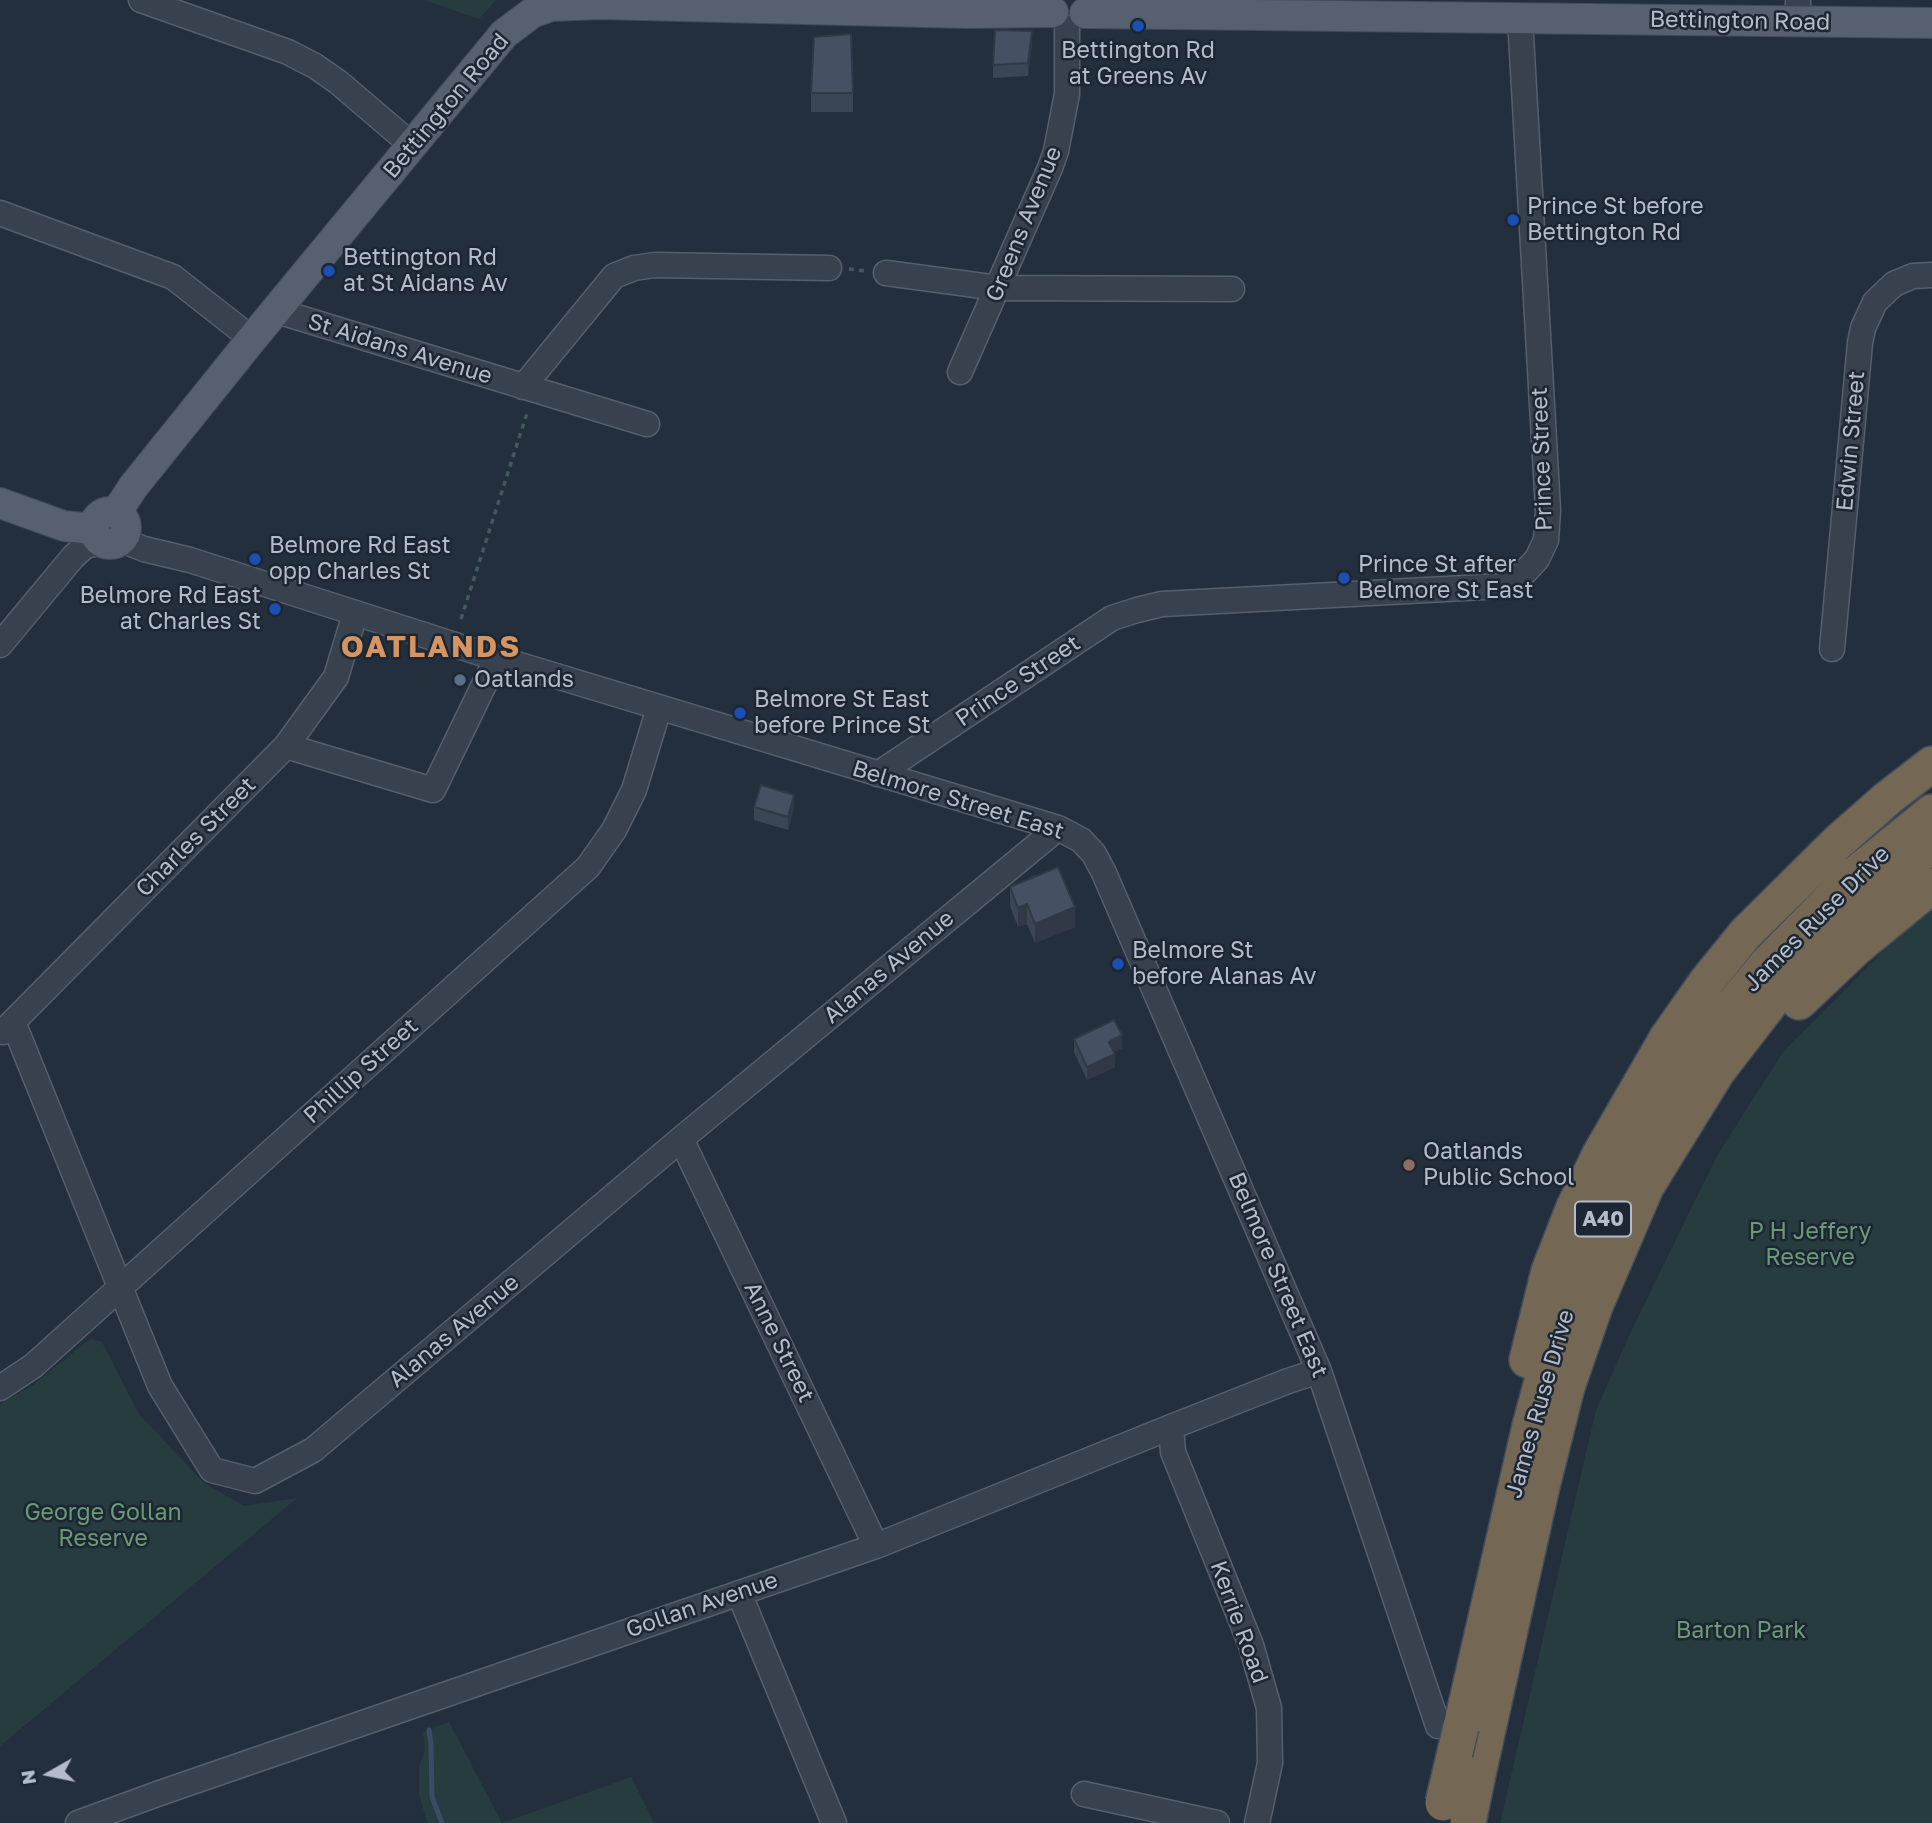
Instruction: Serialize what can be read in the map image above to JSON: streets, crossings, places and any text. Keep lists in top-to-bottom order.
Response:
{
  "streets": {
    "highway": ["James Ruse Drive", "A40"],
    "main road": ["Bettington Road"],
    "street": [
      "Greens Avenue",
      "St Aidans Avenue",
      "Edwin Street",
      "Prince Street",
      "Belmore Street East",
      "Charles Street",
      "Alanas Avenue",
      "Phillip Street",
      "Anne Street",
      "Gollan Avenue",
      "Kerrie Road"
    ]
  },
  "crossings": [
    ["Bettington Road", "Greens Avenue"],
    ["Bettington Road", "St Aidans Avenue"],
    ["Bettington Road", "Prince Street"],
    ["Bettington Road", "Belmore Street East"],
    ["Prince Street", "Belmore Street East"],
    ["Belmore Street East", "Charles Street"],
    ["Belmore Street East", "James Ruse Drive"],
    ["Belmore Street East", "Alanas Avenue"],
    ["Belmore Street East", "Phillip Street"],
    ["Belmore Street East", "Gollan Avenue"],
    ["Charles Street", "Alanas Avenue"],
    ["Alanas Avenue", "Phillip Street"],
    ["Alanas Avenue", "Anne Street"],
    ["Anne Street", "Gollan Avenue"],
    ["Gollan Avenue", "Kerrie Road"]
  ],
  "districts": ["OATLANDS"],
  "parks": ["P H Jeffery Reserve", "George Gollan Reserve", "Barton Park"],
  "places": [
    "Bettington Rd at Greens Av",
    "Prince St before Bettington Rd",
    "Bettington Rd at St Aidans Av",
    "Belmore Rd East opp Charles St",
    "Prince St after Belmore St East",
    "Belmore Rd East at Charles St",
    "Oatlands",
    "Belmore St East before Prince St",
    "Belmore St before Alanas Av",
    "Oatlands Public School"
  ],
  "north": "left"
}
